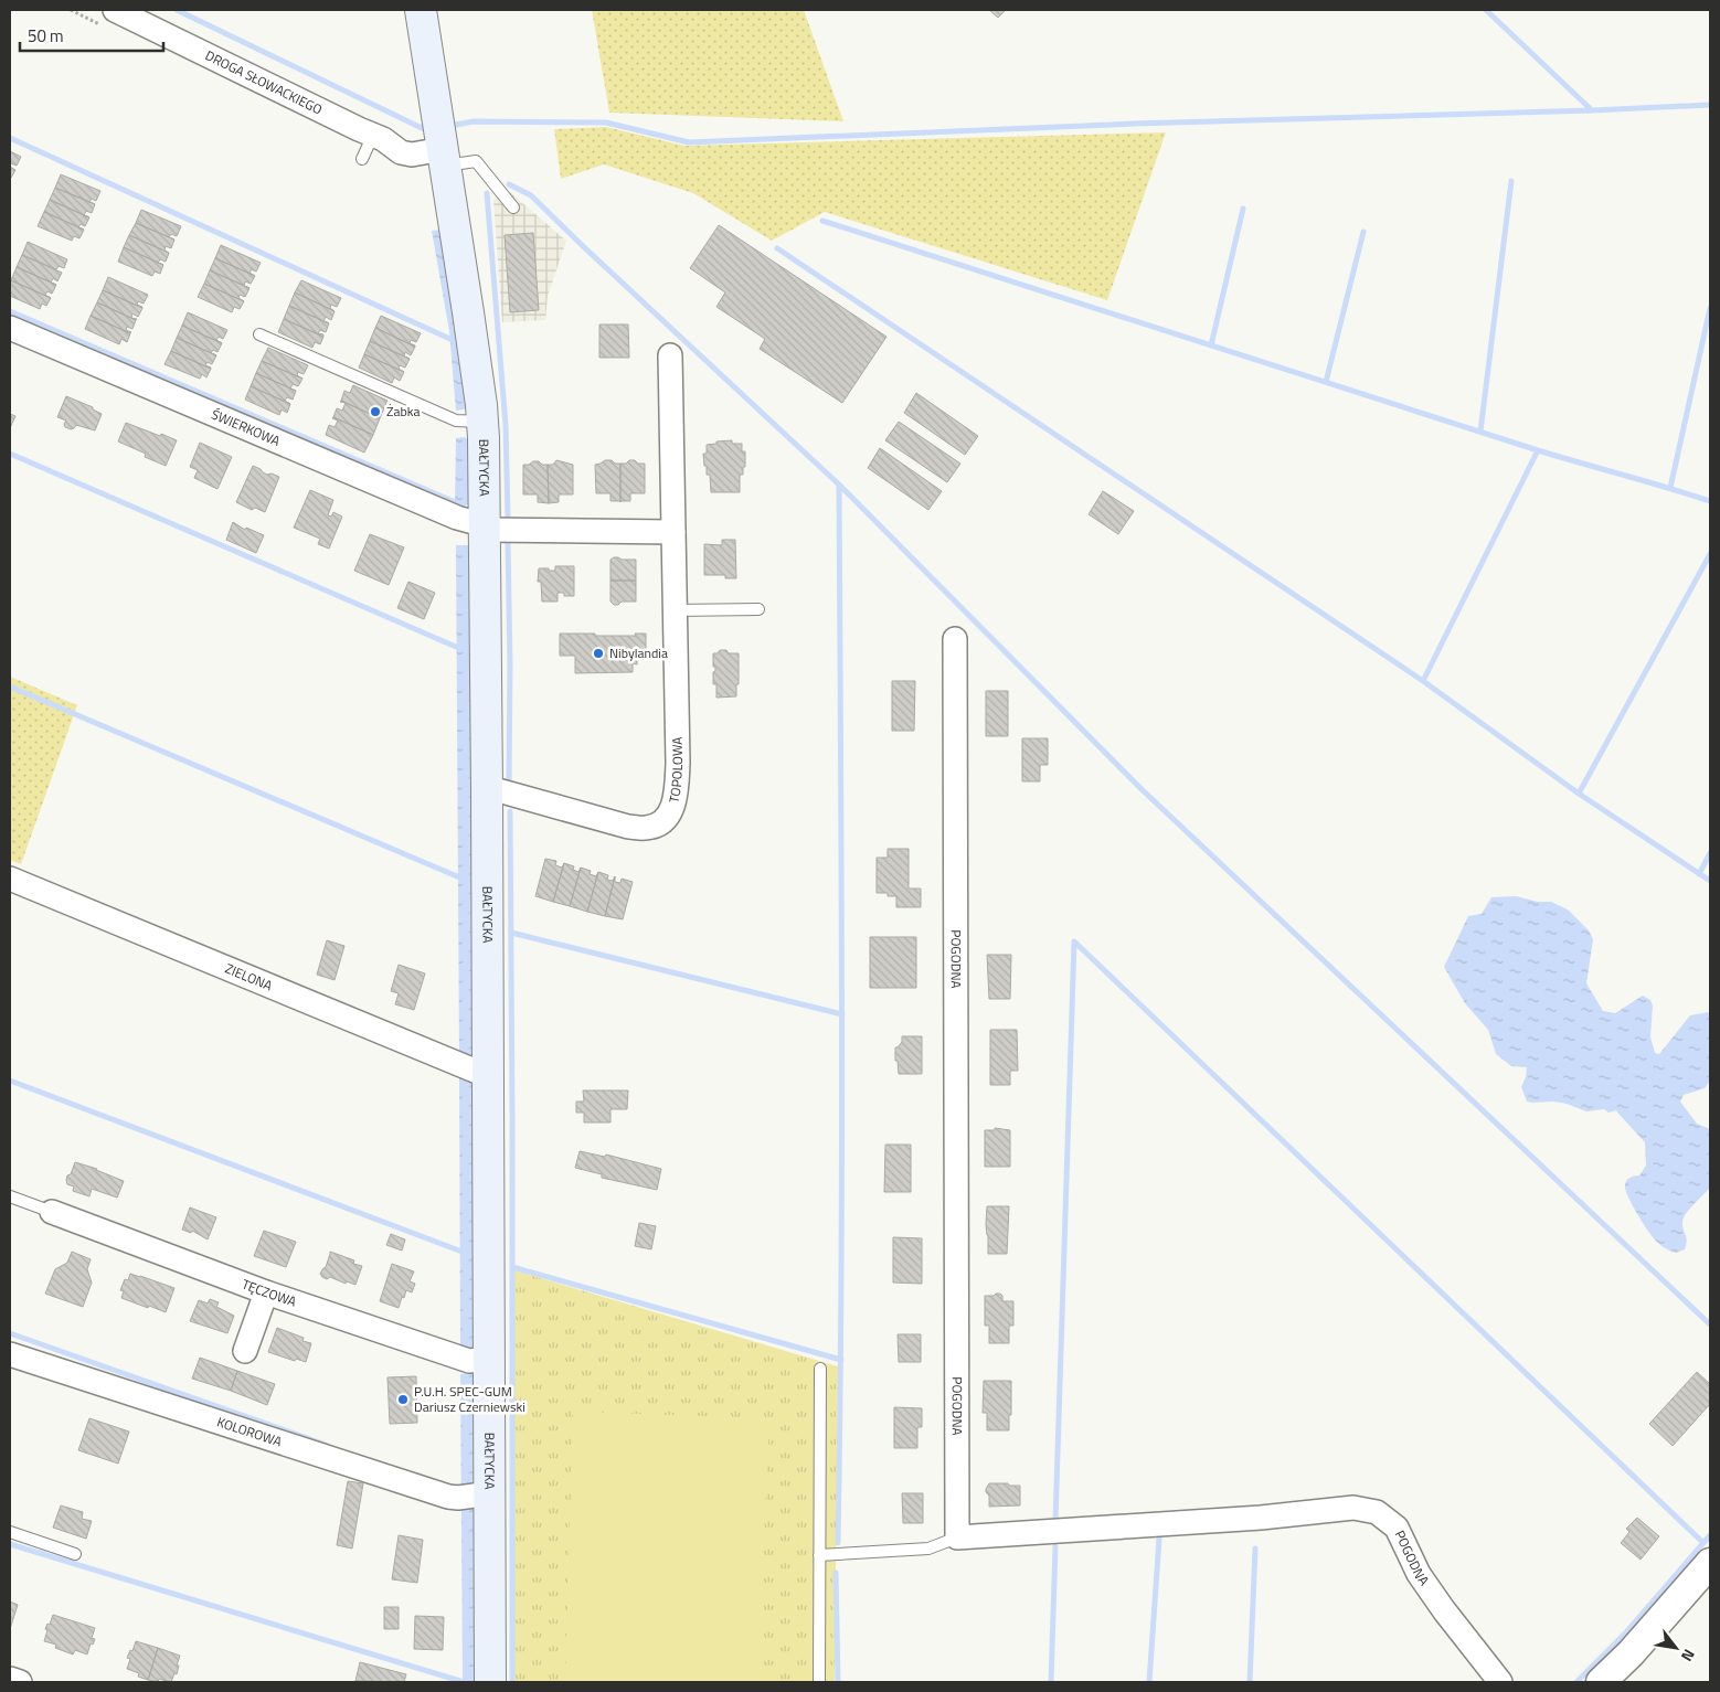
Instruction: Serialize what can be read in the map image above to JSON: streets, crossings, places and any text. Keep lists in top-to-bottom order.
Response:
{
  "streets": {
    "main road": ["BAŁTYCKA"],
    "street": [
      "DROGA SŁOWACKIEGO",
      "ŚWIERKOWA",
      "TOPOLOWA",
      "POGODNA",
      "ZIELONA",
      "TĘCZOWA",
      "KOLOROWA"
    ]
  },
  "crossings": [
    ["DROGA SŁOWACKIEGO", "BAŁTYCKA"],
    ["ŚWIERKOWA", "BAŁTYCKA"],
    ["BAŁTYCKA", "TOPOLOWA"],
    ["BAŁTYCKA", "ZIELONA"],
    ["BAŁTYCKA", "TĘCZOWA"],
    ["BAŁTYCKA", "KOLOROWA"]
  ],
  "places": ["Żabka", "Nibylandia", "P.U.H. SPEC-GUM Dariusz Czerniewski"],
  "scale_bar": "50 m",
  "north": "bottom right"
}
